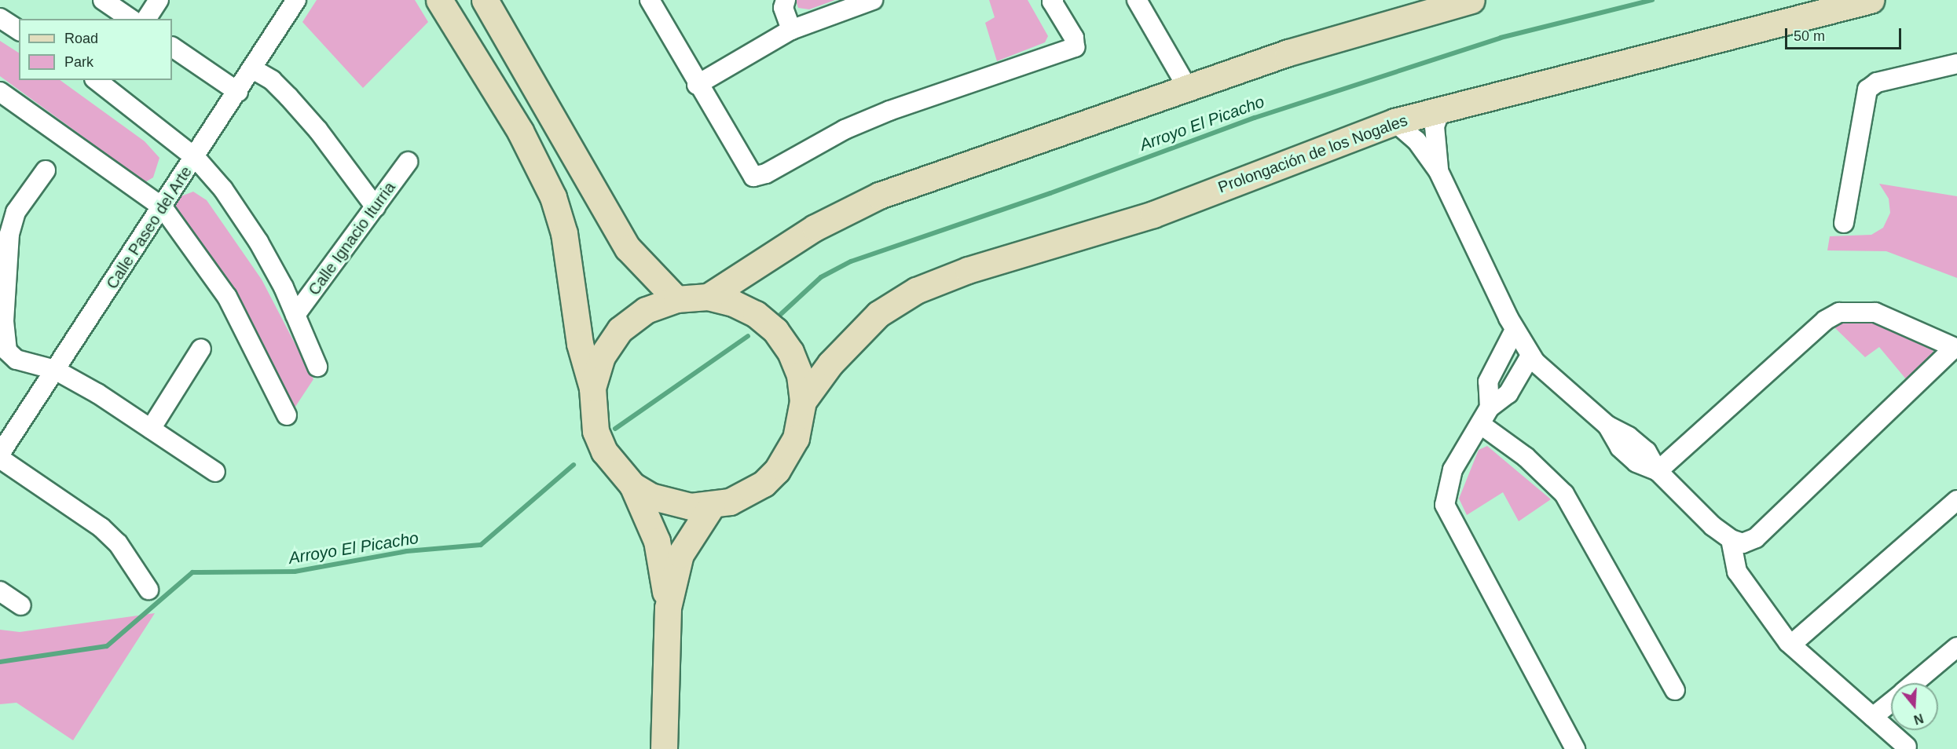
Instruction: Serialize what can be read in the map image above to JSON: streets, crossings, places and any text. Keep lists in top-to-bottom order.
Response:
{
  "streets": {
    "main road": ["Prolongación de los Nogales"],
    "street": ["Calle Paseo del Arte", "Calle Ignacio Iturria"]
  },
  "water": ["Arroyo El Picacho"],
  "legend": ["Road", "Park"],
  "scale_bar": "50 m",
  "north": "bottom"
}
